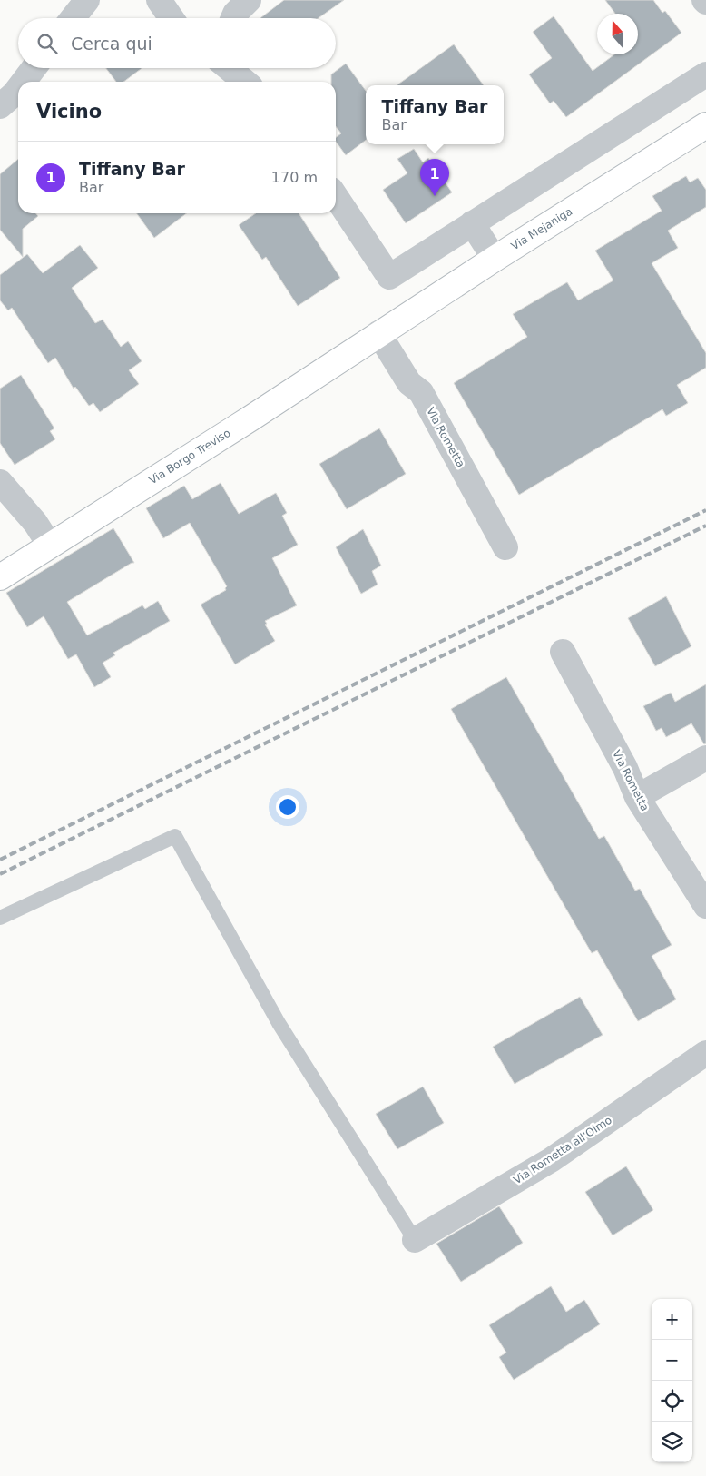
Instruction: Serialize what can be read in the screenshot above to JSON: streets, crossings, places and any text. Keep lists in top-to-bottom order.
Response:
{
  "streets": {
    "street": [
      "Via Mejaniga",
      "Via Rometta",
      "Via Borgo Treviso",
      "Via Rometta all'Olmo"
    ]
  },
  "crossings": [
    ["Via Mejaniga", "Via Rometta"],
    ["Via Mejaniga", "Via Borgo Treviso"],
    ["Via Rometta", "Via Borgo Treviso"]
  ],
  "north": "top",
  "page": {
    "search": "Cerca qui",
    "heading": "Vicino",
    "popup": ["Tiffany Bar", "Bar"],
    "list": [
      {
        "mark": "1",
        "name": "Tiffany Bar",
        "note": "Bar",
        "value": "170 m"
      }
    ],
    "pins": "1",
    "map_buttons": ["+", "−"]
  }
}
